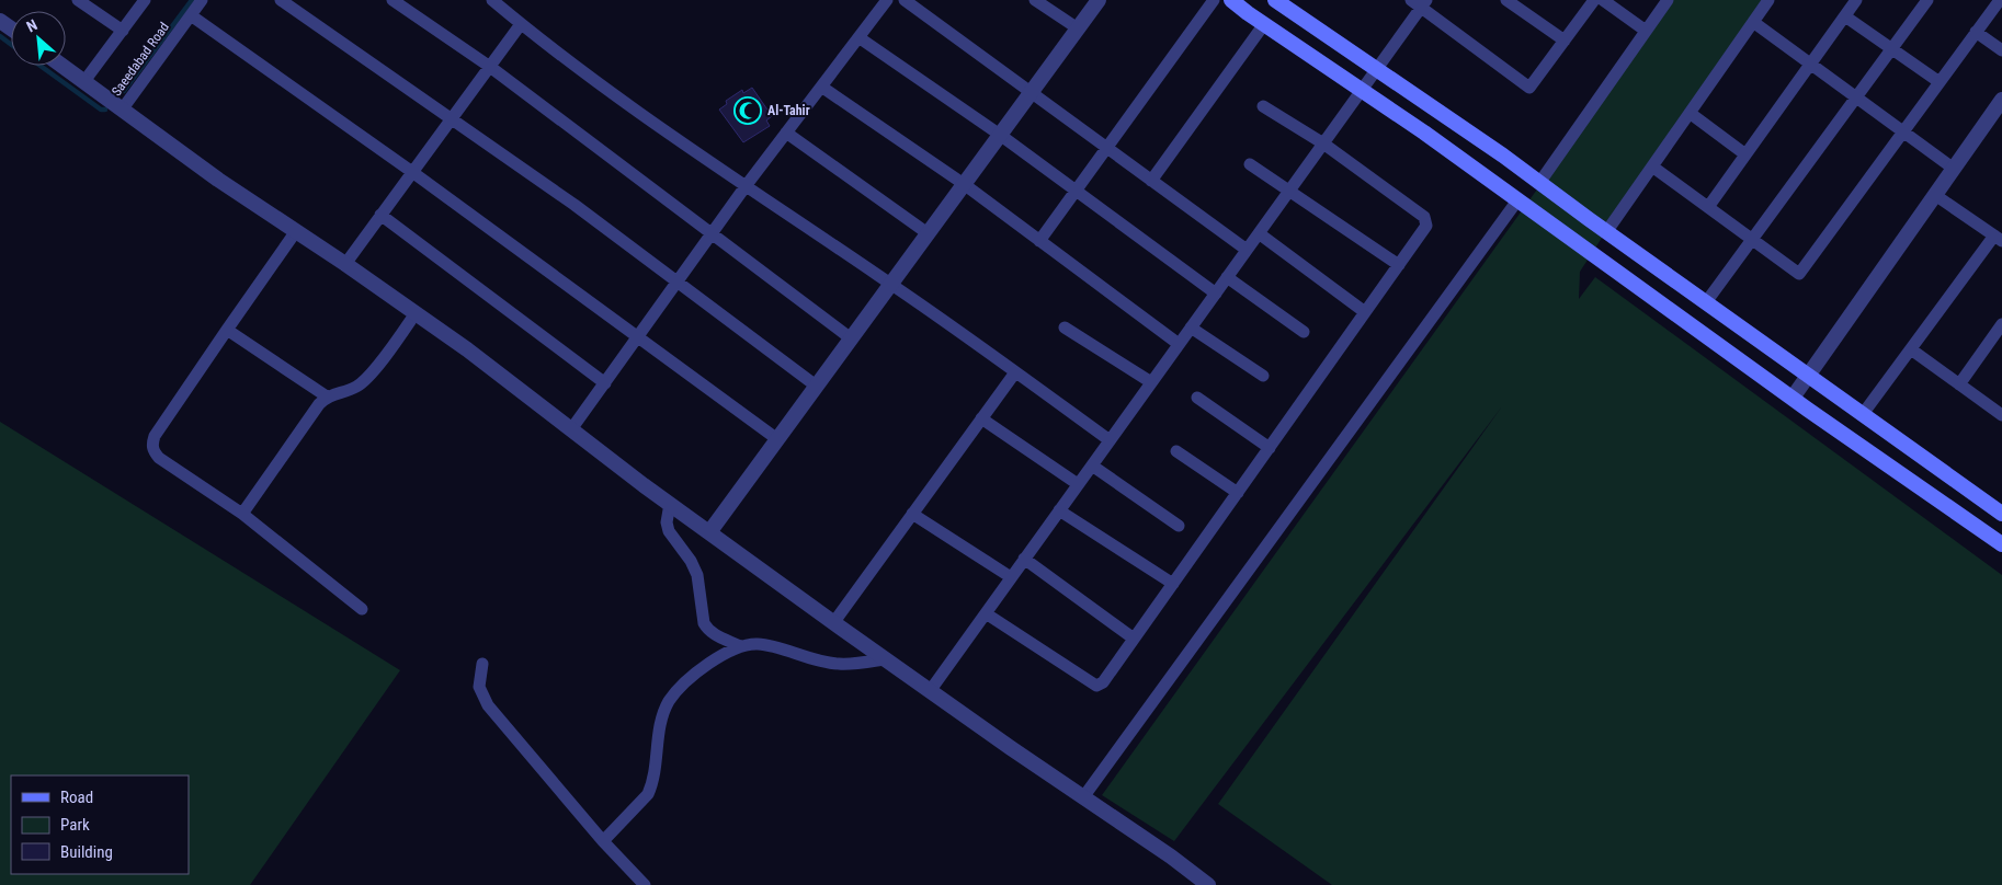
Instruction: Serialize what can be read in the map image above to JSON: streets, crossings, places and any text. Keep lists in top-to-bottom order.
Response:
{
  "streets": {
    "street": ["Saeedabad Road"]
  },
  "places": {
    "mosque": ["Al-Tahir"]
  },
  "legend": ["Road", "Park", "Building"],
  "north": "top left"
}
